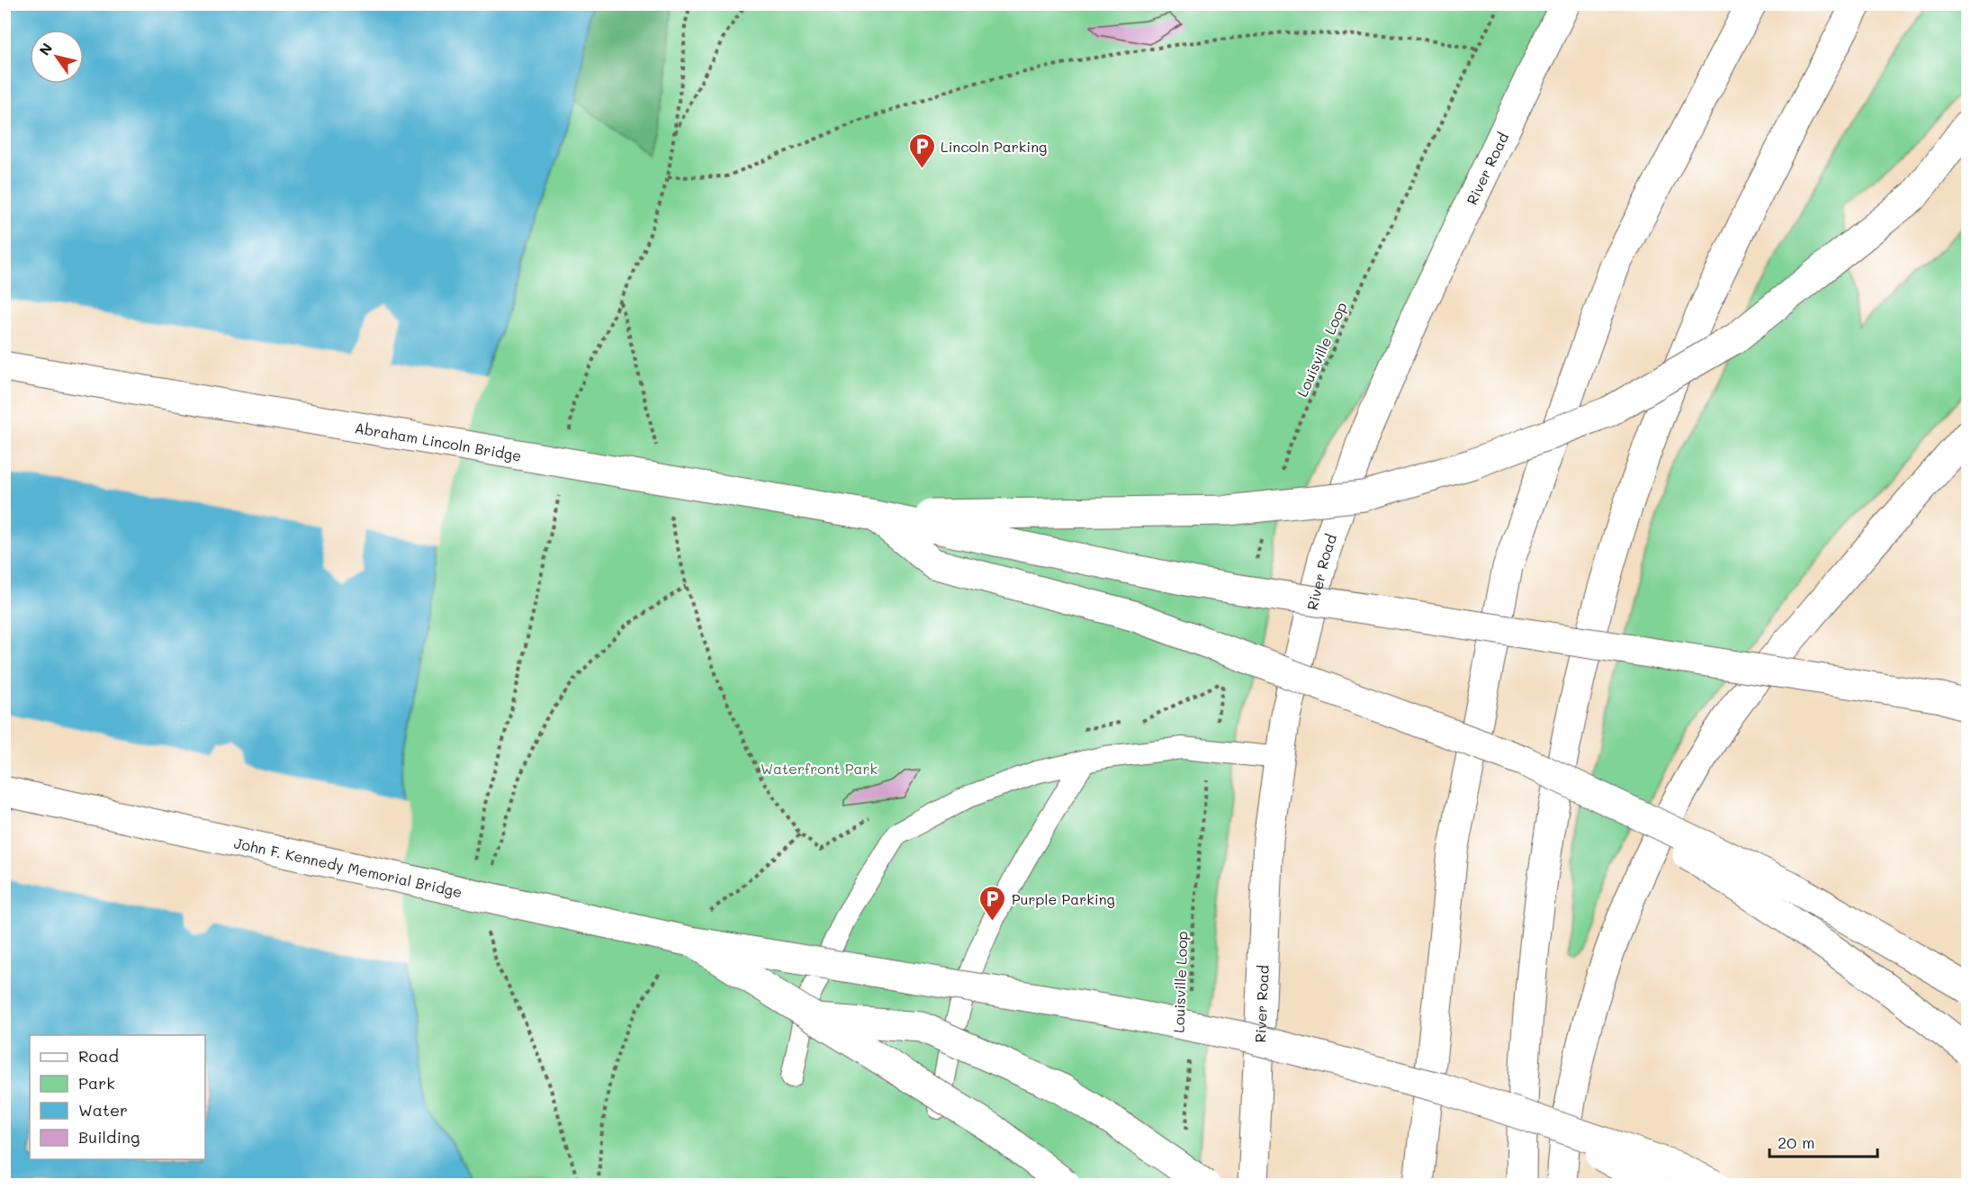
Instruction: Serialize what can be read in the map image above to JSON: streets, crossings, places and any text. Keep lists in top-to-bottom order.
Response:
{
  "streets": {
    "main road": ["River Road", "Abraham Lincoln Bridge", "John F. Kennedy Memorial Bridge"],
    "path": ["Louisville Loop"]
  },
  "parks": ["Waterfront Park"],
  "places": {
    "parking": ["Lincoln Parking", "Purple Parking"]
  },
  "legend": [
    "Road",
    "Park",
    "Water",
    "Building"
  ],
  "scale_bar": "20 m",
  "north": "top left"
}
